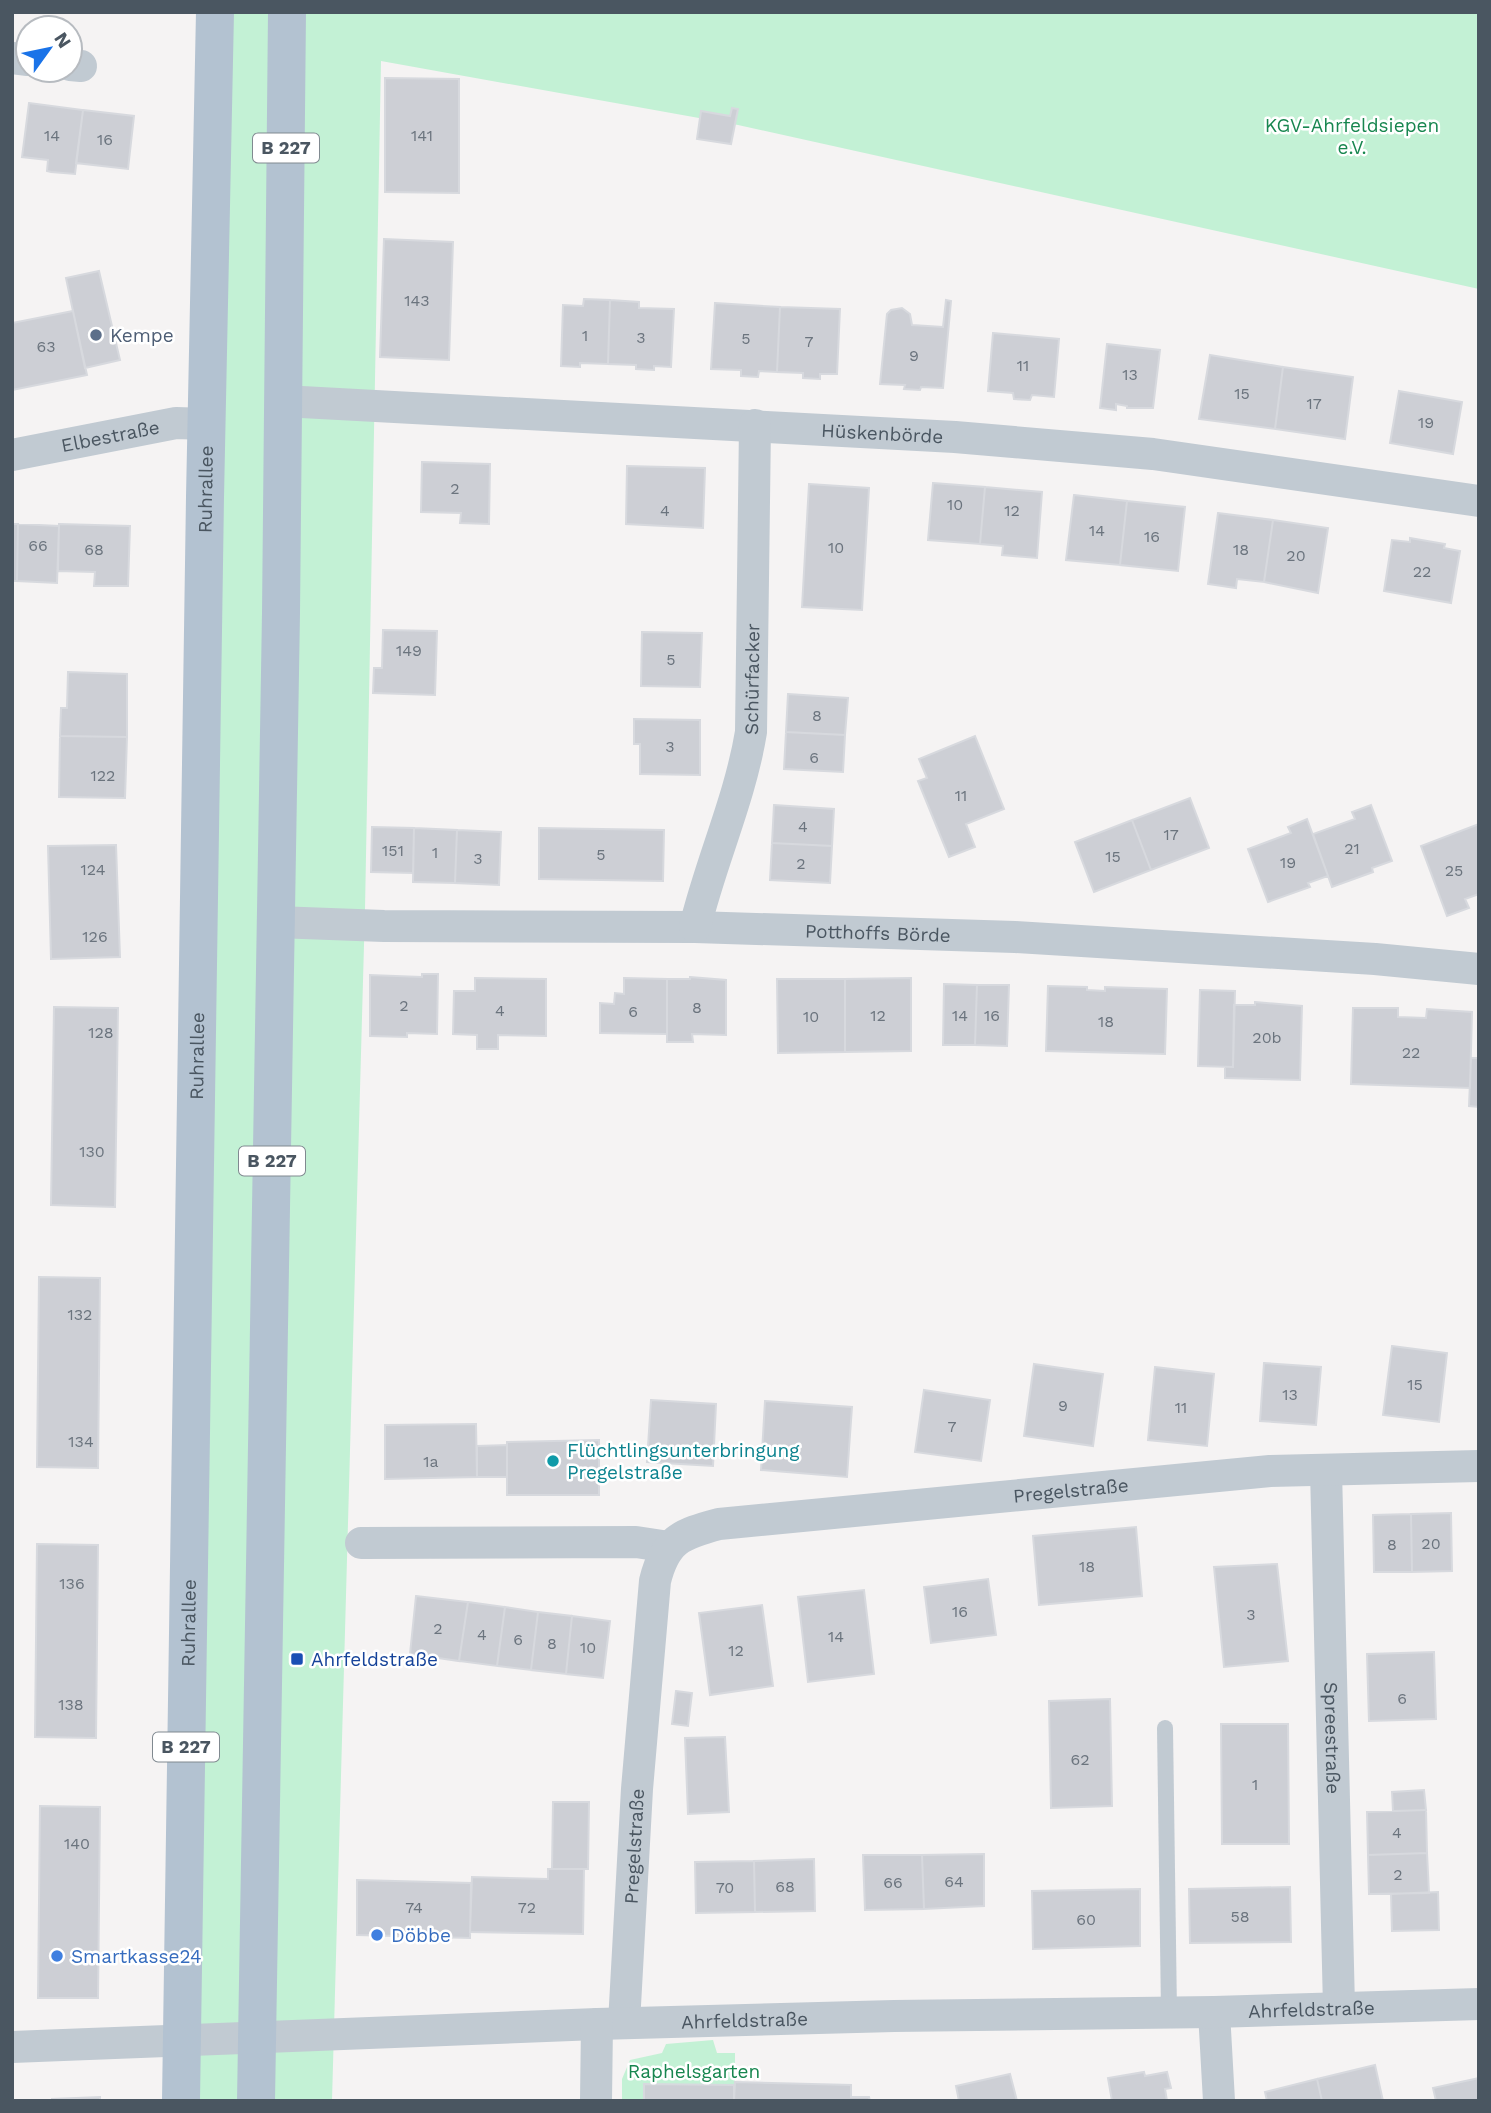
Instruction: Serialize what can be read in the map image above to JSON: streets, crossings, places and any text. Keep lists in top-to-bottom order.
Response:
{
  "streets": {
    "main road": ["B 227", "Ruhrallee"],
    "street": [
      "Hüskenbörde",
      "Elbestraße",
      "Schürfacker",
      "Potthoffs Börde",
      "Pregelstraße",
      "Spreestraße",
      "Ahrfeldstraße"
    ]
  },
  "crossings": [
    ["B 227", "Hüskenbörde"],
    ["B 227", "Potthoffs Börde"],
    ["B 227", "Ahrfeldstraße"],
    ["Hüskenbörde", "Schürfacker"],
    ["Elbestraße", "Ruhrallee"],
    ["Ruhrallee", "Ahrfeldstraße"],
    ["Schürfacker", "Potthoffs Börde"],
    ["Pregelstraße", "Spreestraße"],
    ["Pregelstraße", "Ahrfeldstraße"],
    ["Spreestraße", "Ahrfeldstraße"]
  ],
  "parks": ["KGV-Ahrfeldsiepen e.V.", "Raphelsgarten"],
  "places": {
    "other": [
      "Kempe",
      "Flüchtlingsunterbringung Pregelstraße",
      "Döbbe",
      "Smartkasse24"
    ],
    "transit": ["Ahrfeldstraße"]
  },
  "house_numbers": [
    "14",
    "141",
    "16",
    "143",
    "1",
    "3",
    "5",
    "7",
    "63",
    "9",
    "11",
    "13",
    "15",
    "17",
    "19",
    "2",
    "10",
    "4",
    "12",
    "14",
    "16",
    "66",
    "10",
    "68",
    "18",
    "20",
    "22",
    "149",
    "5",
    "8",
    "3",
    "6",
    "122",
    "11",
    "4",
    "17",
    "21",
    "151",
    "1",
    "5",
    "15",
    "3",
    "19",
    "2",
    "124",
    "25",
    "126",
    "2",
    "8",
    "4",
    "6",
    "12",
    "14",
    "16",
    "10",
    "18",
    "128",
    "20b",
    "22",
    "130",
    "132",
    "15",
    "13",
    "9",
    "11",
    "7",
    "134",
    "1a",
    "20",
    "8",
    "18",
    "136",
    "16",
    "3",
    "2",
    "4",
    "14",
    "6",
    "8",
    "10",
    "12",
    "6",
    "138",
    "62",
    "1",
    "4",
    "140",
    "2",
    "64",
    "66",
    "68",
    "70",
    "74",
    "72",
    "58",
    "60"
  ],
  "north": "top right"
}
